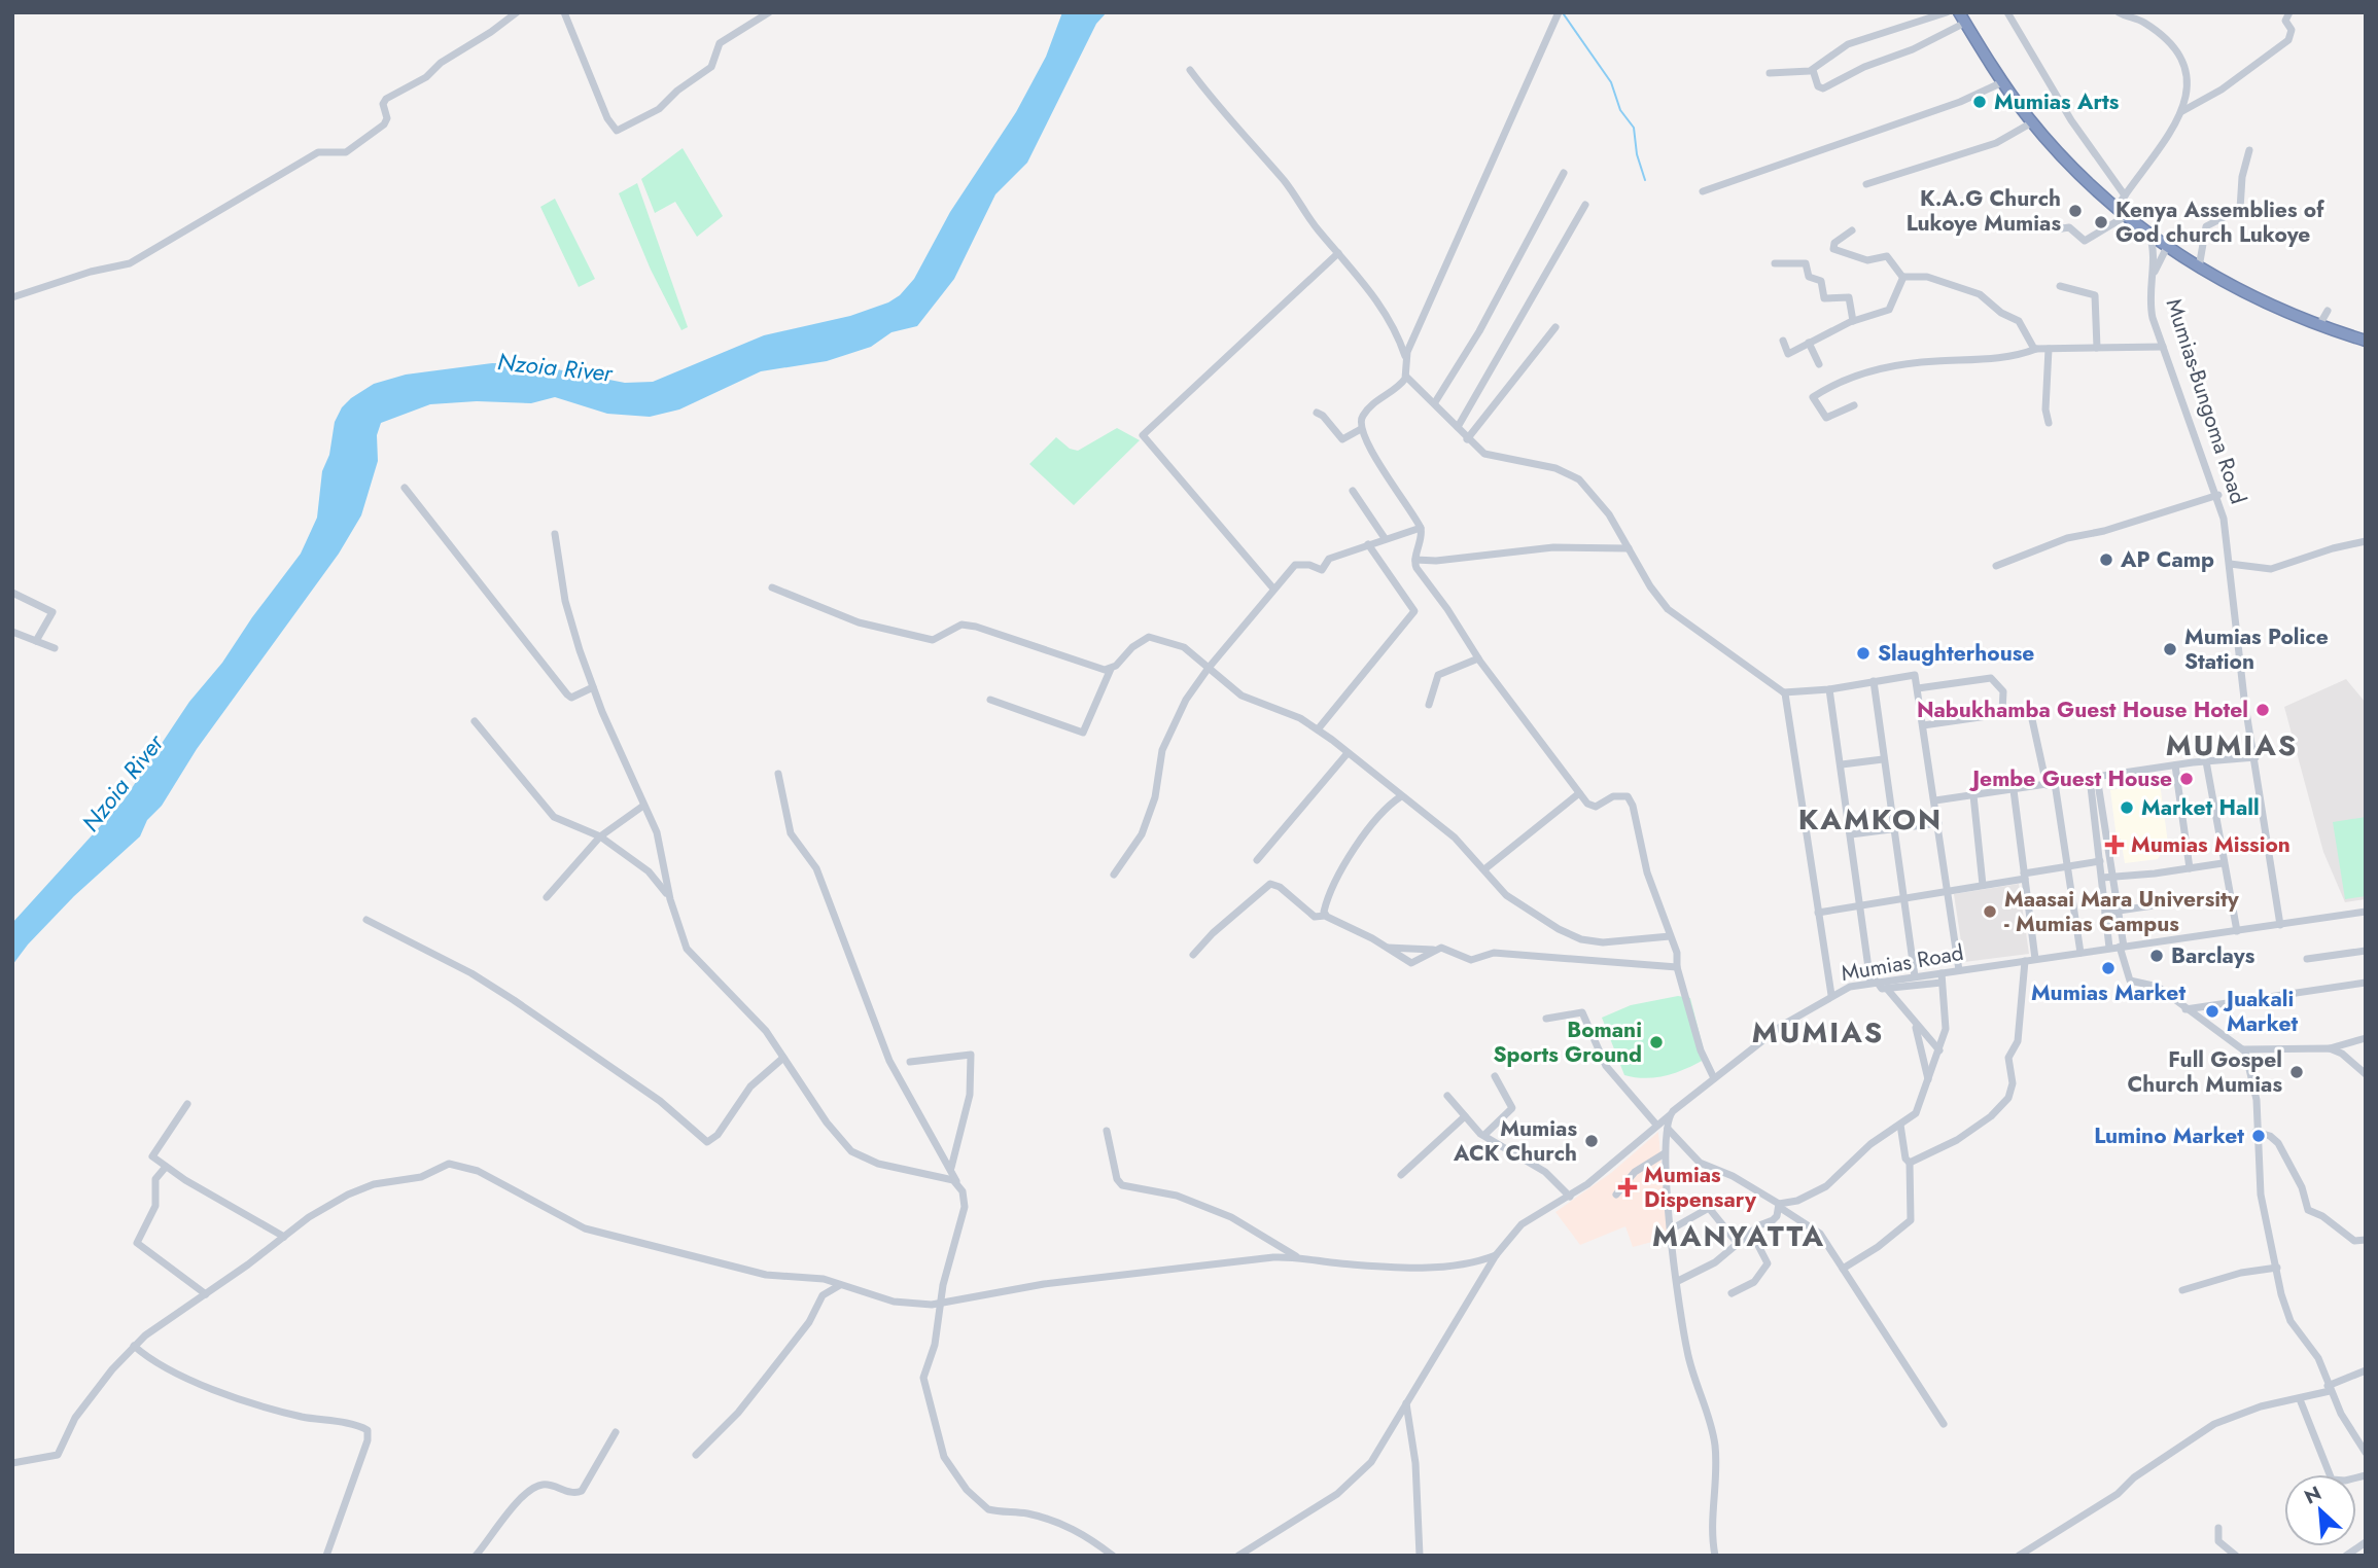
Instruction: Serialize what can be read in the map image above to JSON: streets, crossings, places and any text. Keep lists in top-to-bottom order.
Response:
{
  "streets": {
    "highway": ["Mumias-Bungoma Road"],
    "street": ["Mumias Road"]
  },
  "crossings": [
    ["Mumias-Bungoma Road", "Mumias Road"]
  ],
  "districts": [
    "MUMIAS",
    "KAMKON",
    "MUMIAS",
    "MANYATTA"
  ],
  "water": ["Nzoia River"],
  "places": {
    "other": [
      "Mumias Arts",
      "K.A.G Church Lukoye Mumias",
      "Kenya Assemblies of God church Lukoye",
      "AP Camp",
      "Mumias Police Station",
      "Slaughterhouse",
      "Nabukhamba Guest House Hotel",
      "Jembe Guest House",
      "Market Hall",
      "Maasai Mara University - Mumias Campus",
      "Barclays",
      "Mumias Market",
      "Juakali Market",
      "Bomani Sports Ground",
      "Full Gospel Church Mumias",
      "Lumino Market",
      "Mumias ACK Church"
    ],
    "health": ["Mumias Mission", "Mumias Dispensary"]
  },
  "north": "top left"
}
